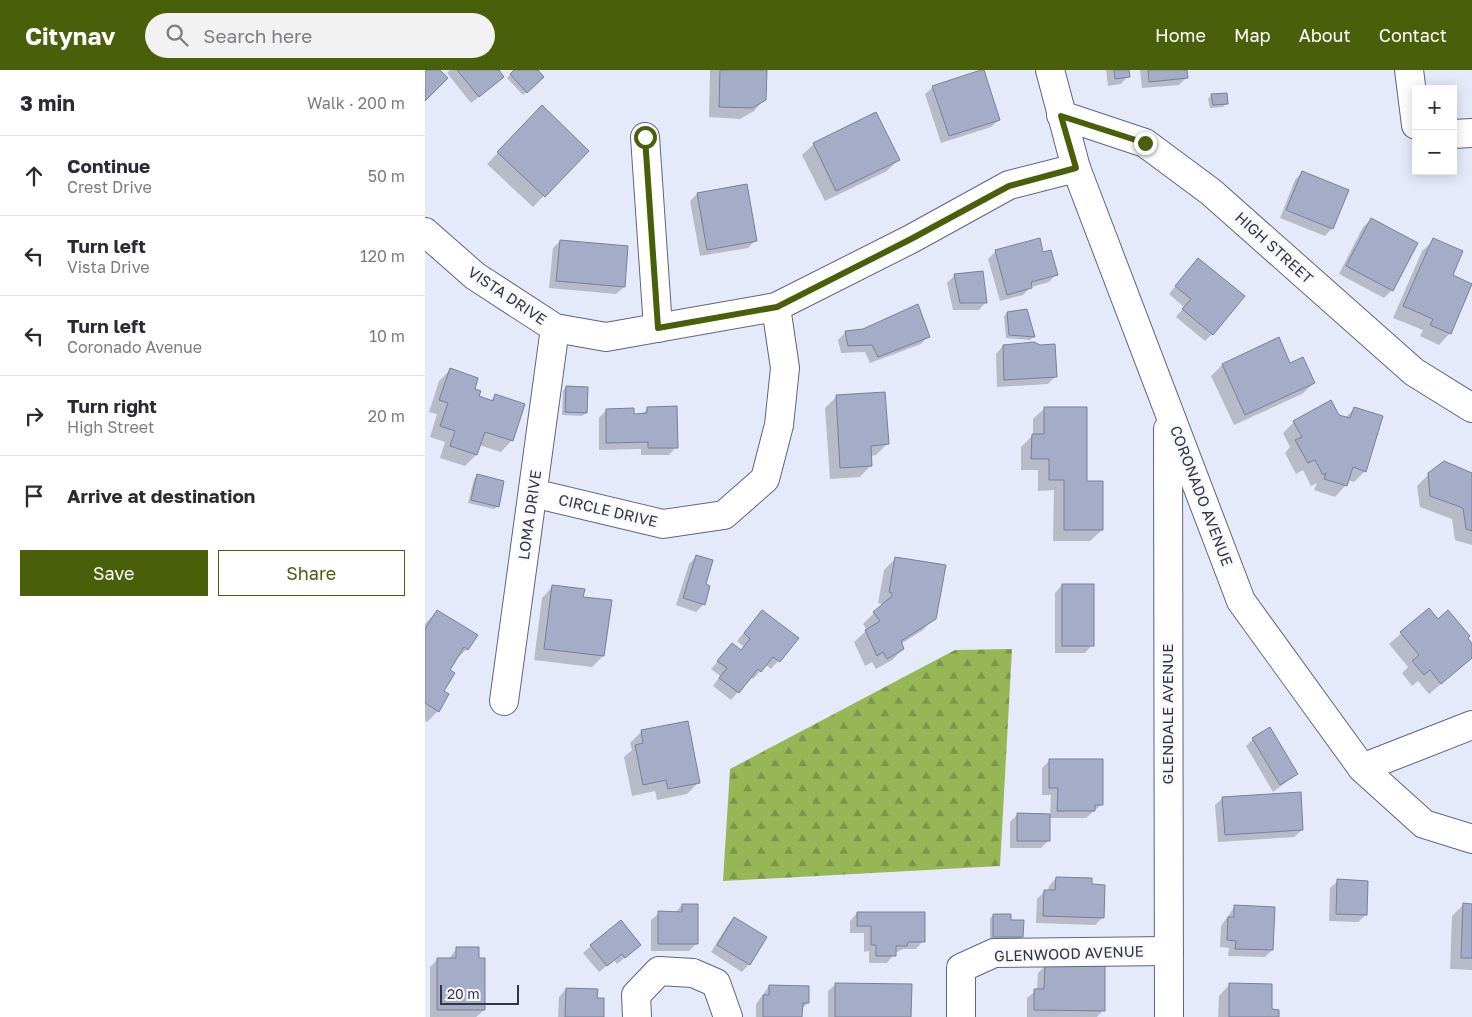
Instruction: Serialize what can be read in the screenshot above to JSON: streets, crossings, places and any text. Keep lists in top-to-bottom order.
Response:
{
  "streets": {
    "street": [
      "HIGH STREET",
      "VISTA DRIVE",
      "CORONADO AVENUE",
      "CIRCLE DRIVE",
      "LOMA DRIVE",
      "GLENDALE AVENUE",
      "GLENWOOD AVENUE"
    ]
  },
  "crossings": [
    ["HIGH STREET", "CORONADO AVENUE"],
    ["VISTA DRIVE", "CORONADO AVENUE"],
    ["VISTA DRIVE", "CIRCLE DRIVE"],
    ["VISTA DRIVE", "LOMA DRIVE"],
    ["CORONADO AVENUE", "GLENDALE AVENUE"],
    ["CIRCLE DRIVE", "LOMA DRIVE"],
    ["GLENDALE AVENUE", "GLENWOOD AVENUE"]
  ],
  "scale_bar": "20 m",
  "page": {
    "header": "Citynav",
    "search": "Search here",
    "nav": [
      "Home",
      "Map",
      "About",
      "Contact"
    ],
    "heading": ["3 min", "Walk · 200 m"],
    "map_buttons": ["+", "−"],
    "list": [
      ["Continue", "Crest Drive", "50 m"],
      ["Turn left", "Vista Drive", "120 m"],
      ["Turn left", "Coronado Avenue", "10 m"],
      ["Turn right", "High Street", "20 m"],
      "Arrive at destination"
    ],
    "buttons": ["Save", "Share"],
    "scale": "20 m"
  }
}
